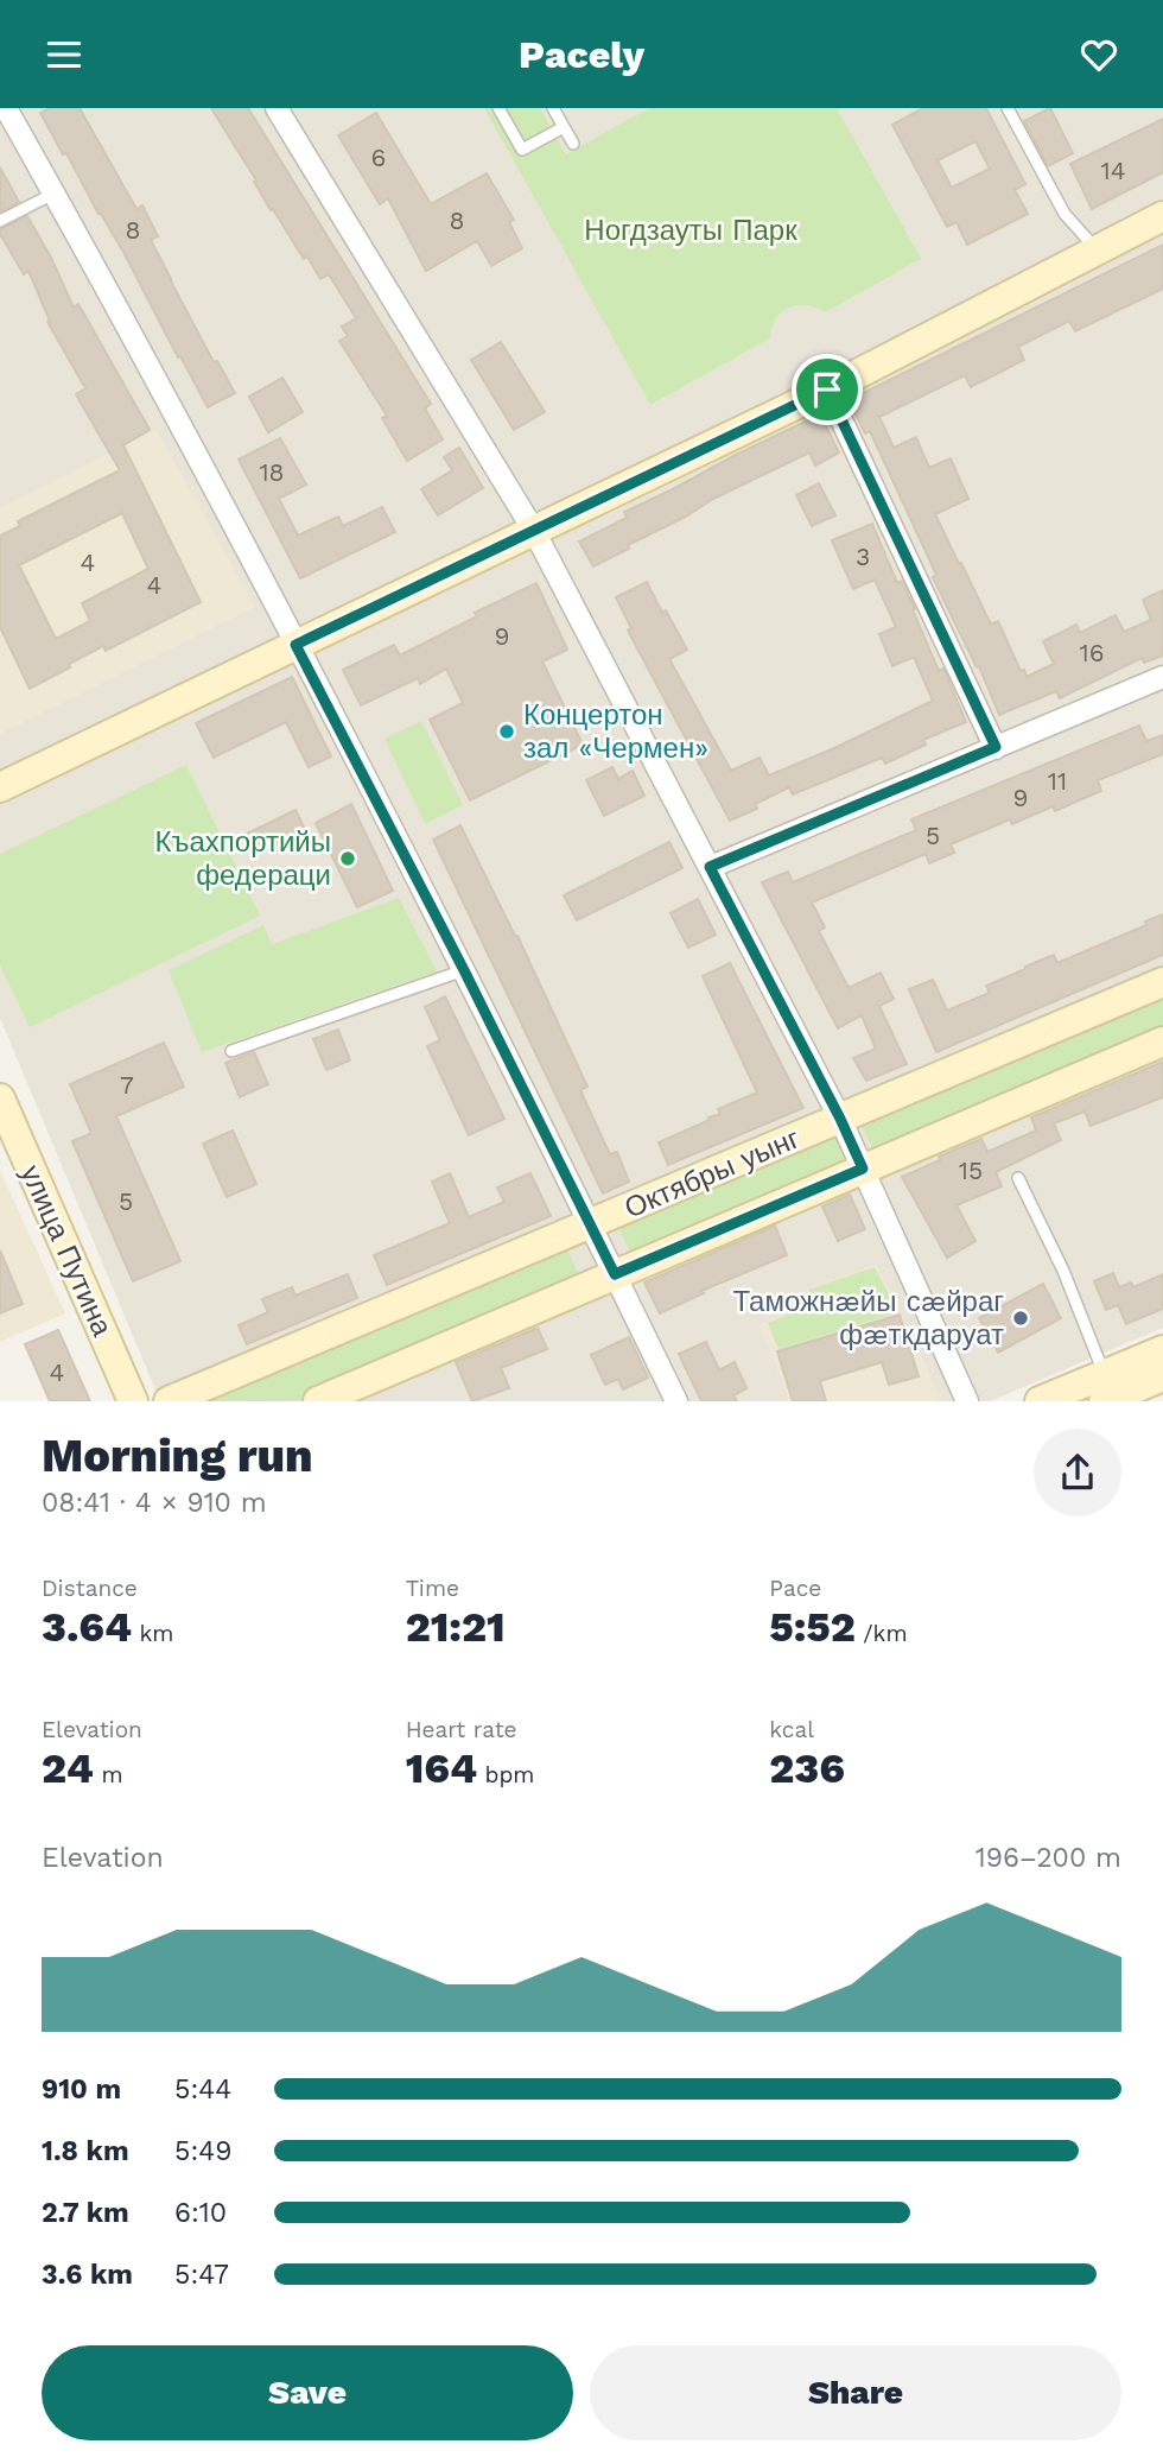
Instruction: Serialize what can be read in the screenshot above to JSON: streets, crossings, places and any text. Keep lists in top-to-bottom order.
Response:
{
  "streets": {
    "street": ["Октябры уынг", "улица Путина"]
  },
  "parks": ["Ногдзауты Парк"],
  "places": ["Концертон зал «Чермен»", "Къахпортийы федераци", "Таможнæйы сæйраг фæткдаруат"],
  "house_numbers": [
    "6",
    "14",
    "8",
    "8",
    "18",
    "3",
    "4",
    "4",
    "9",
    "16",
    "11",
    "9",
    "5",
    "7",
    "15",
    "5",
    "4"
  ],
  "page": {
    "header": "Pacely",
    "heading": ["Morning run", "08:41 · 4 × 910 m"],
    "stats": [
      ["Distance", "3.64 km"],
      ["Time", "21:21"],
      ["Pace", "5:52 /km"],
      ["Elevation", "24 m"],
      ["Heart rate", "164 bpm"],
      ["kcal", "236"]
    ],
    "chart": ["Elevation", "196–200 m"],
    "list": [
      {
        "name": "910 m",
        "note": "5:44"
      },
      {
        "name": "1.8 km",
        "note": "5:49"
      },
      {
        "name": "2.7 km",
        "note": "6:10"
      },
      {
        "name": "3.6 km",
        "note": "5:47"
      }
    ],
    "buttons": ["Save", "Share"]
  }
}
